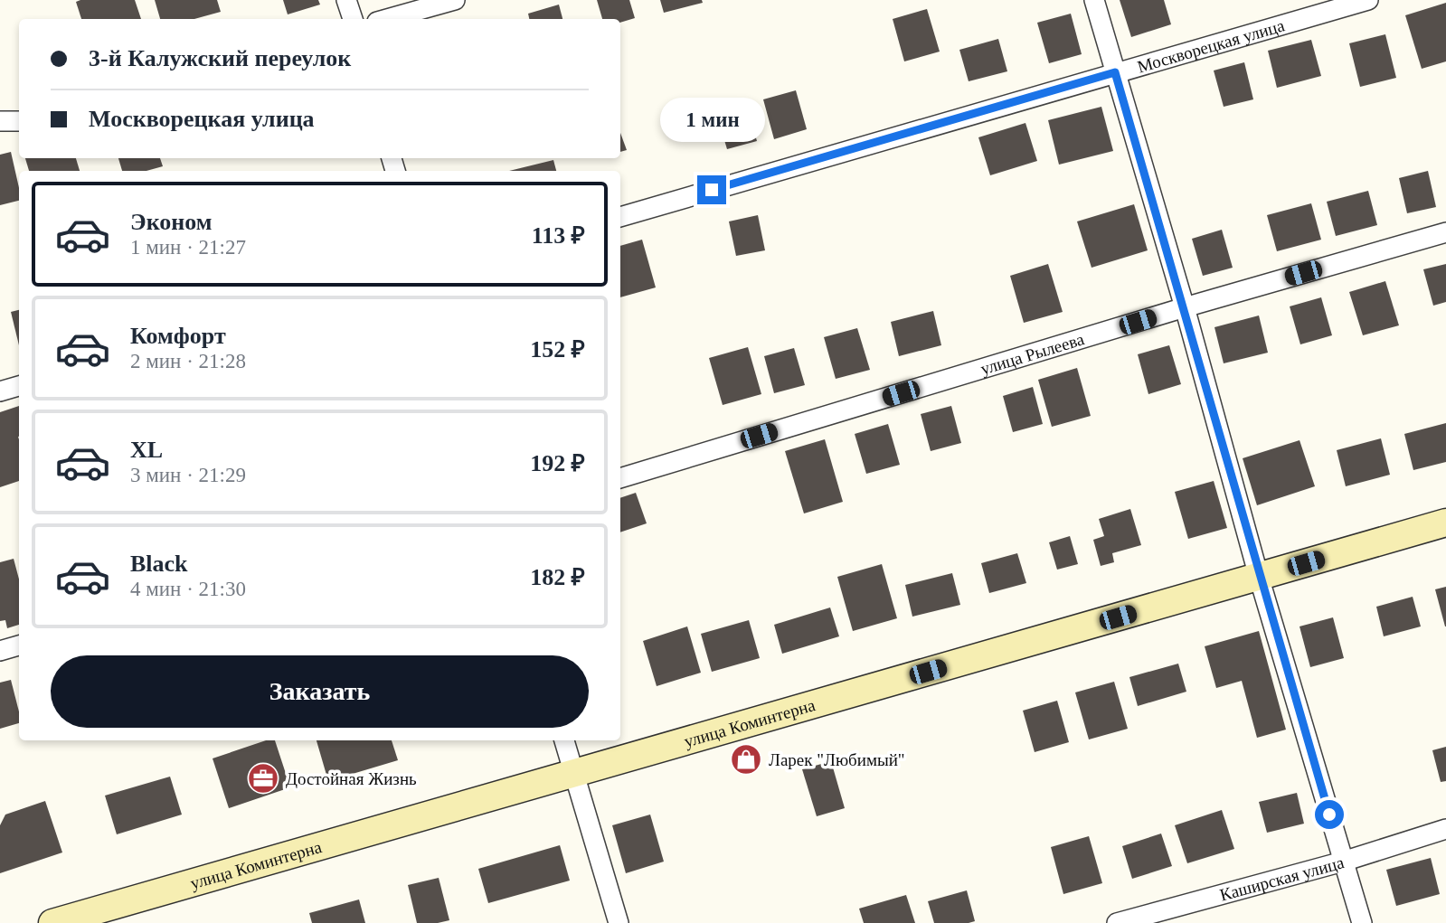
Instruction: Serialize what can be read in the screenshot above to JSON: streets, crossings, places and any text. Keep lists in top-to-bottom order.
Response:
{
  "streets": {
    "street": [
      "Москворецкая улица",
      "улица Рылеева",
      "улица Коминтерна",
      "Каширская улица"
    ]
  },
  "places": {
    "shop": ["Ларек \"Любимый\""],
    "office": ["Достойная Жизнь"]
  },
  "page": {
    "banner": ["3-й Калужский переулок", "Москворецкая улица"],
    "bubble": "1 мин",
    "list": [
      {
        "name": "Эконом",
        "note": "1 мин · 21:27",
        "value": "113 ₽"
      },
      {
        "name": "Комфорт",
        "note": "2 мин · 21:28",
        "value": "152 ₽"
      },
      {
        "name": "XL",
        "note": "3 мин · 21:29",
        "value": "192 ₽"
      },
      {
        "name": "Black",
        "note": "4 мин · 21:30",
        "value": "182 ₽"
      }
    ],
    "buttons": "Заказать"
  }
}
